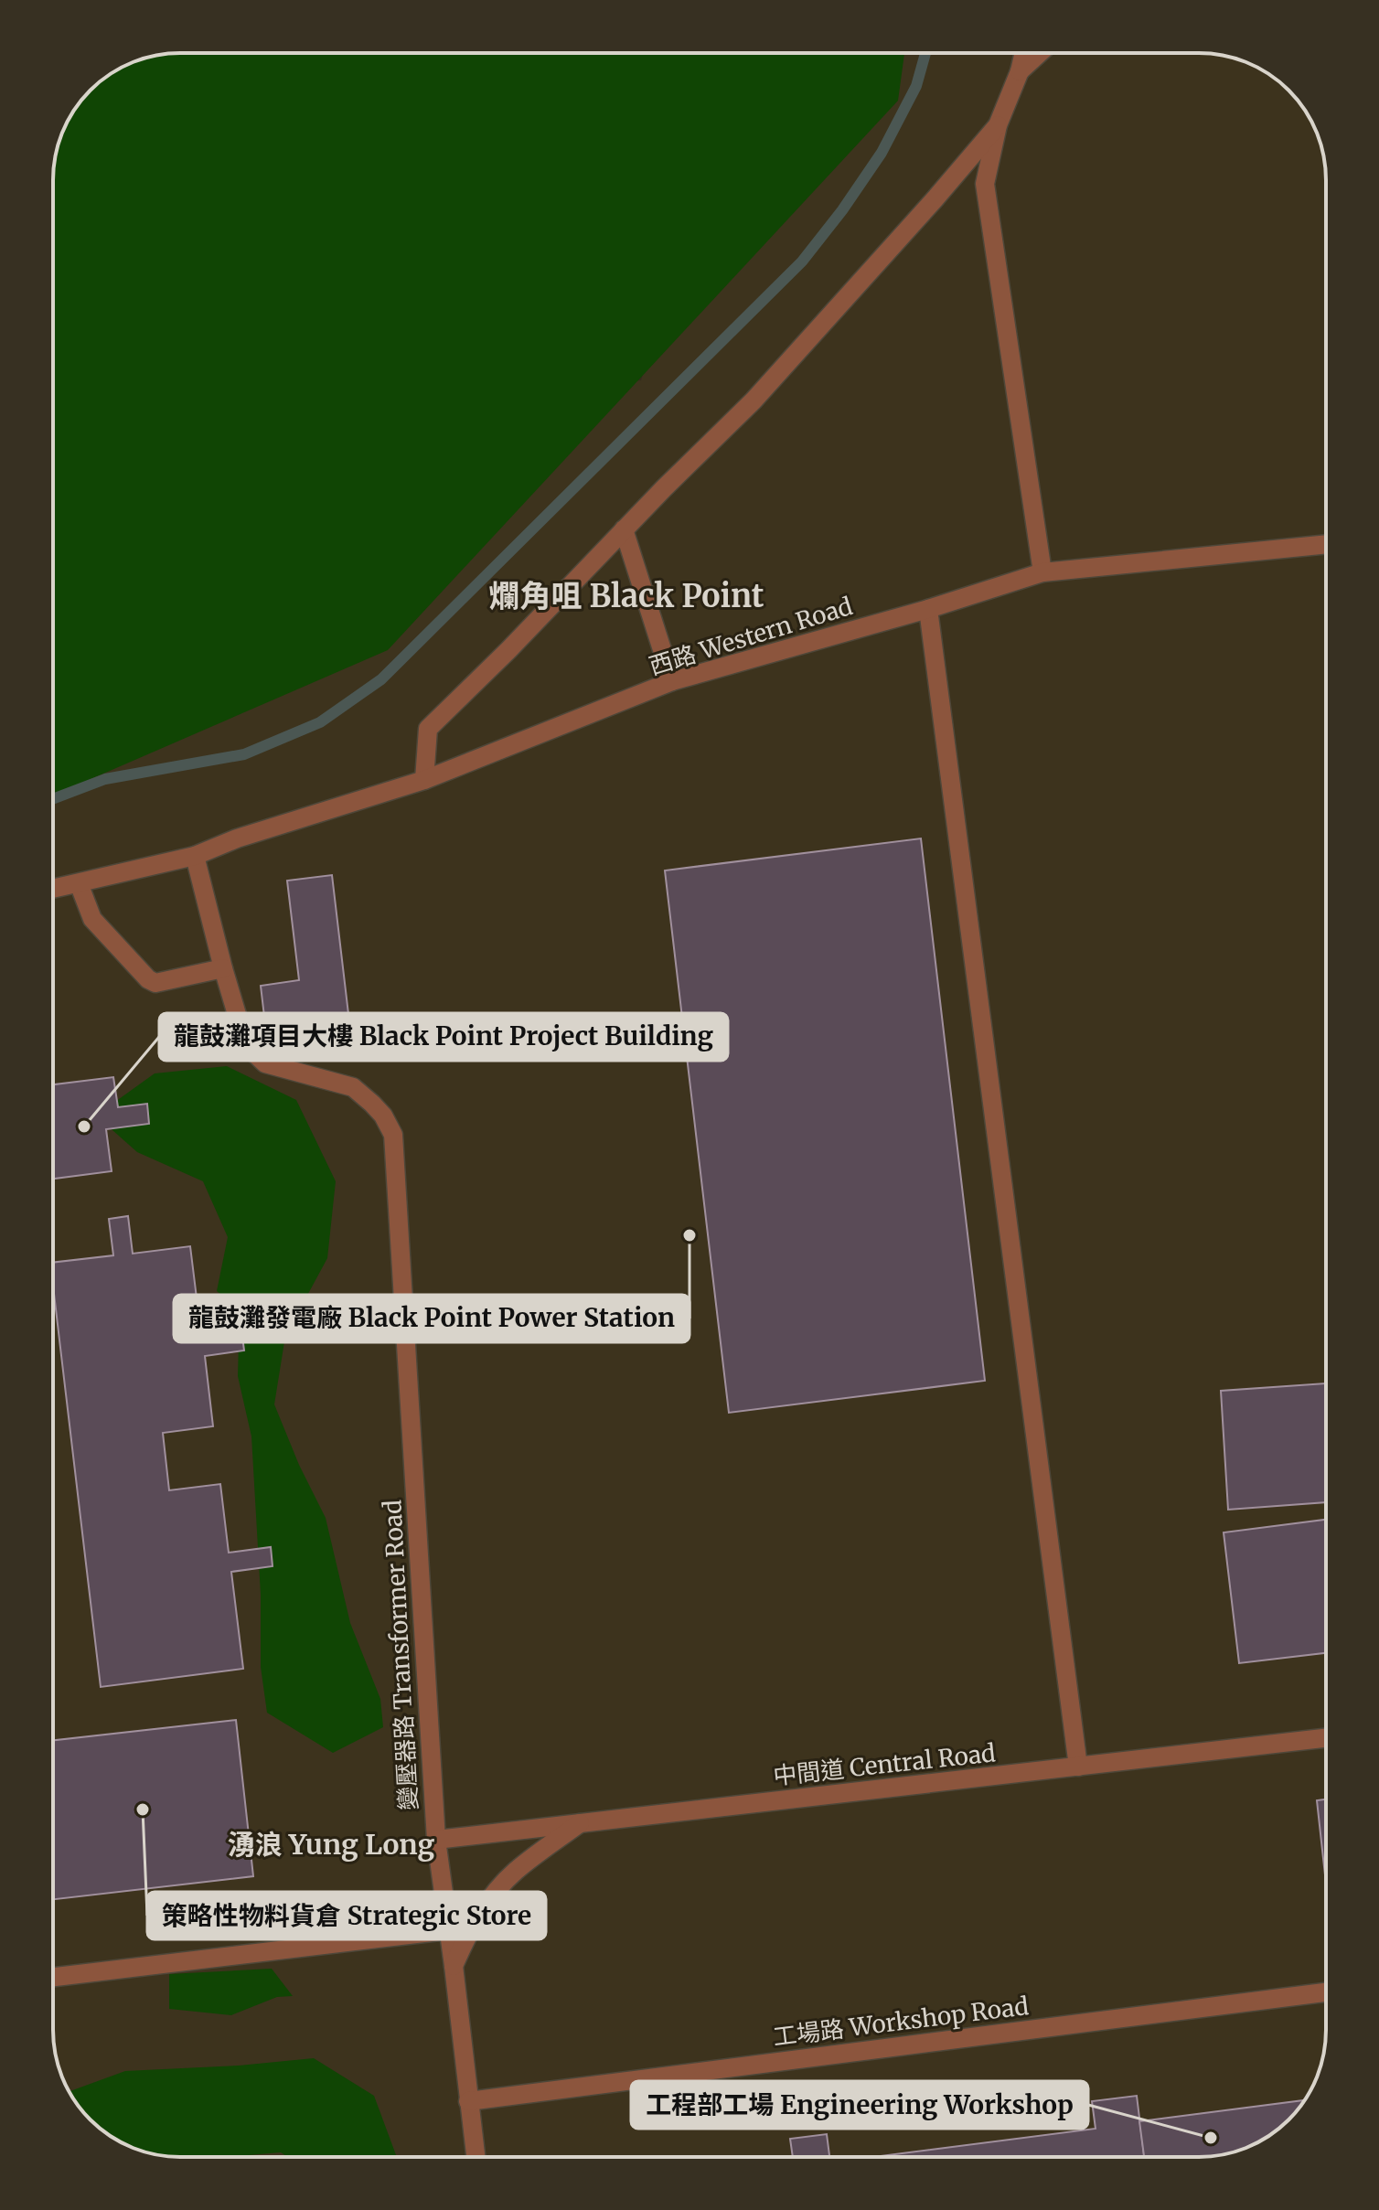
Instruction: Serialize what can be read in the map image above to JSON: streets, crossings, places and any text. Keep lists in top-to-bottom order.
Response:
{
  "streets": {
    "lane": [
      "西路 Western Road",
      "變壓器路 Transformer Road",
      "中間道 Central Road",
      "工場路 Workshop Road"
    ]
  },
  "crossings": [
    ["變壓器路 Transformer Road", "中間道 Central Road"],
    ["變壓器路 Transformer Road", "工場路 Workshop Road"]
  ],
  "districts": ["爛角咀 Black Point", "湧浪 Yung Long"],
  "places": [
    "龍鼓灘項目大樓 Black Point Project Building",
    "龍鼓灘發電廠 Black Point Power Station",
    "策略性物料貨倉 Strategic Store",
    "工程部工場 Engineering Workshop"
  ]
}
